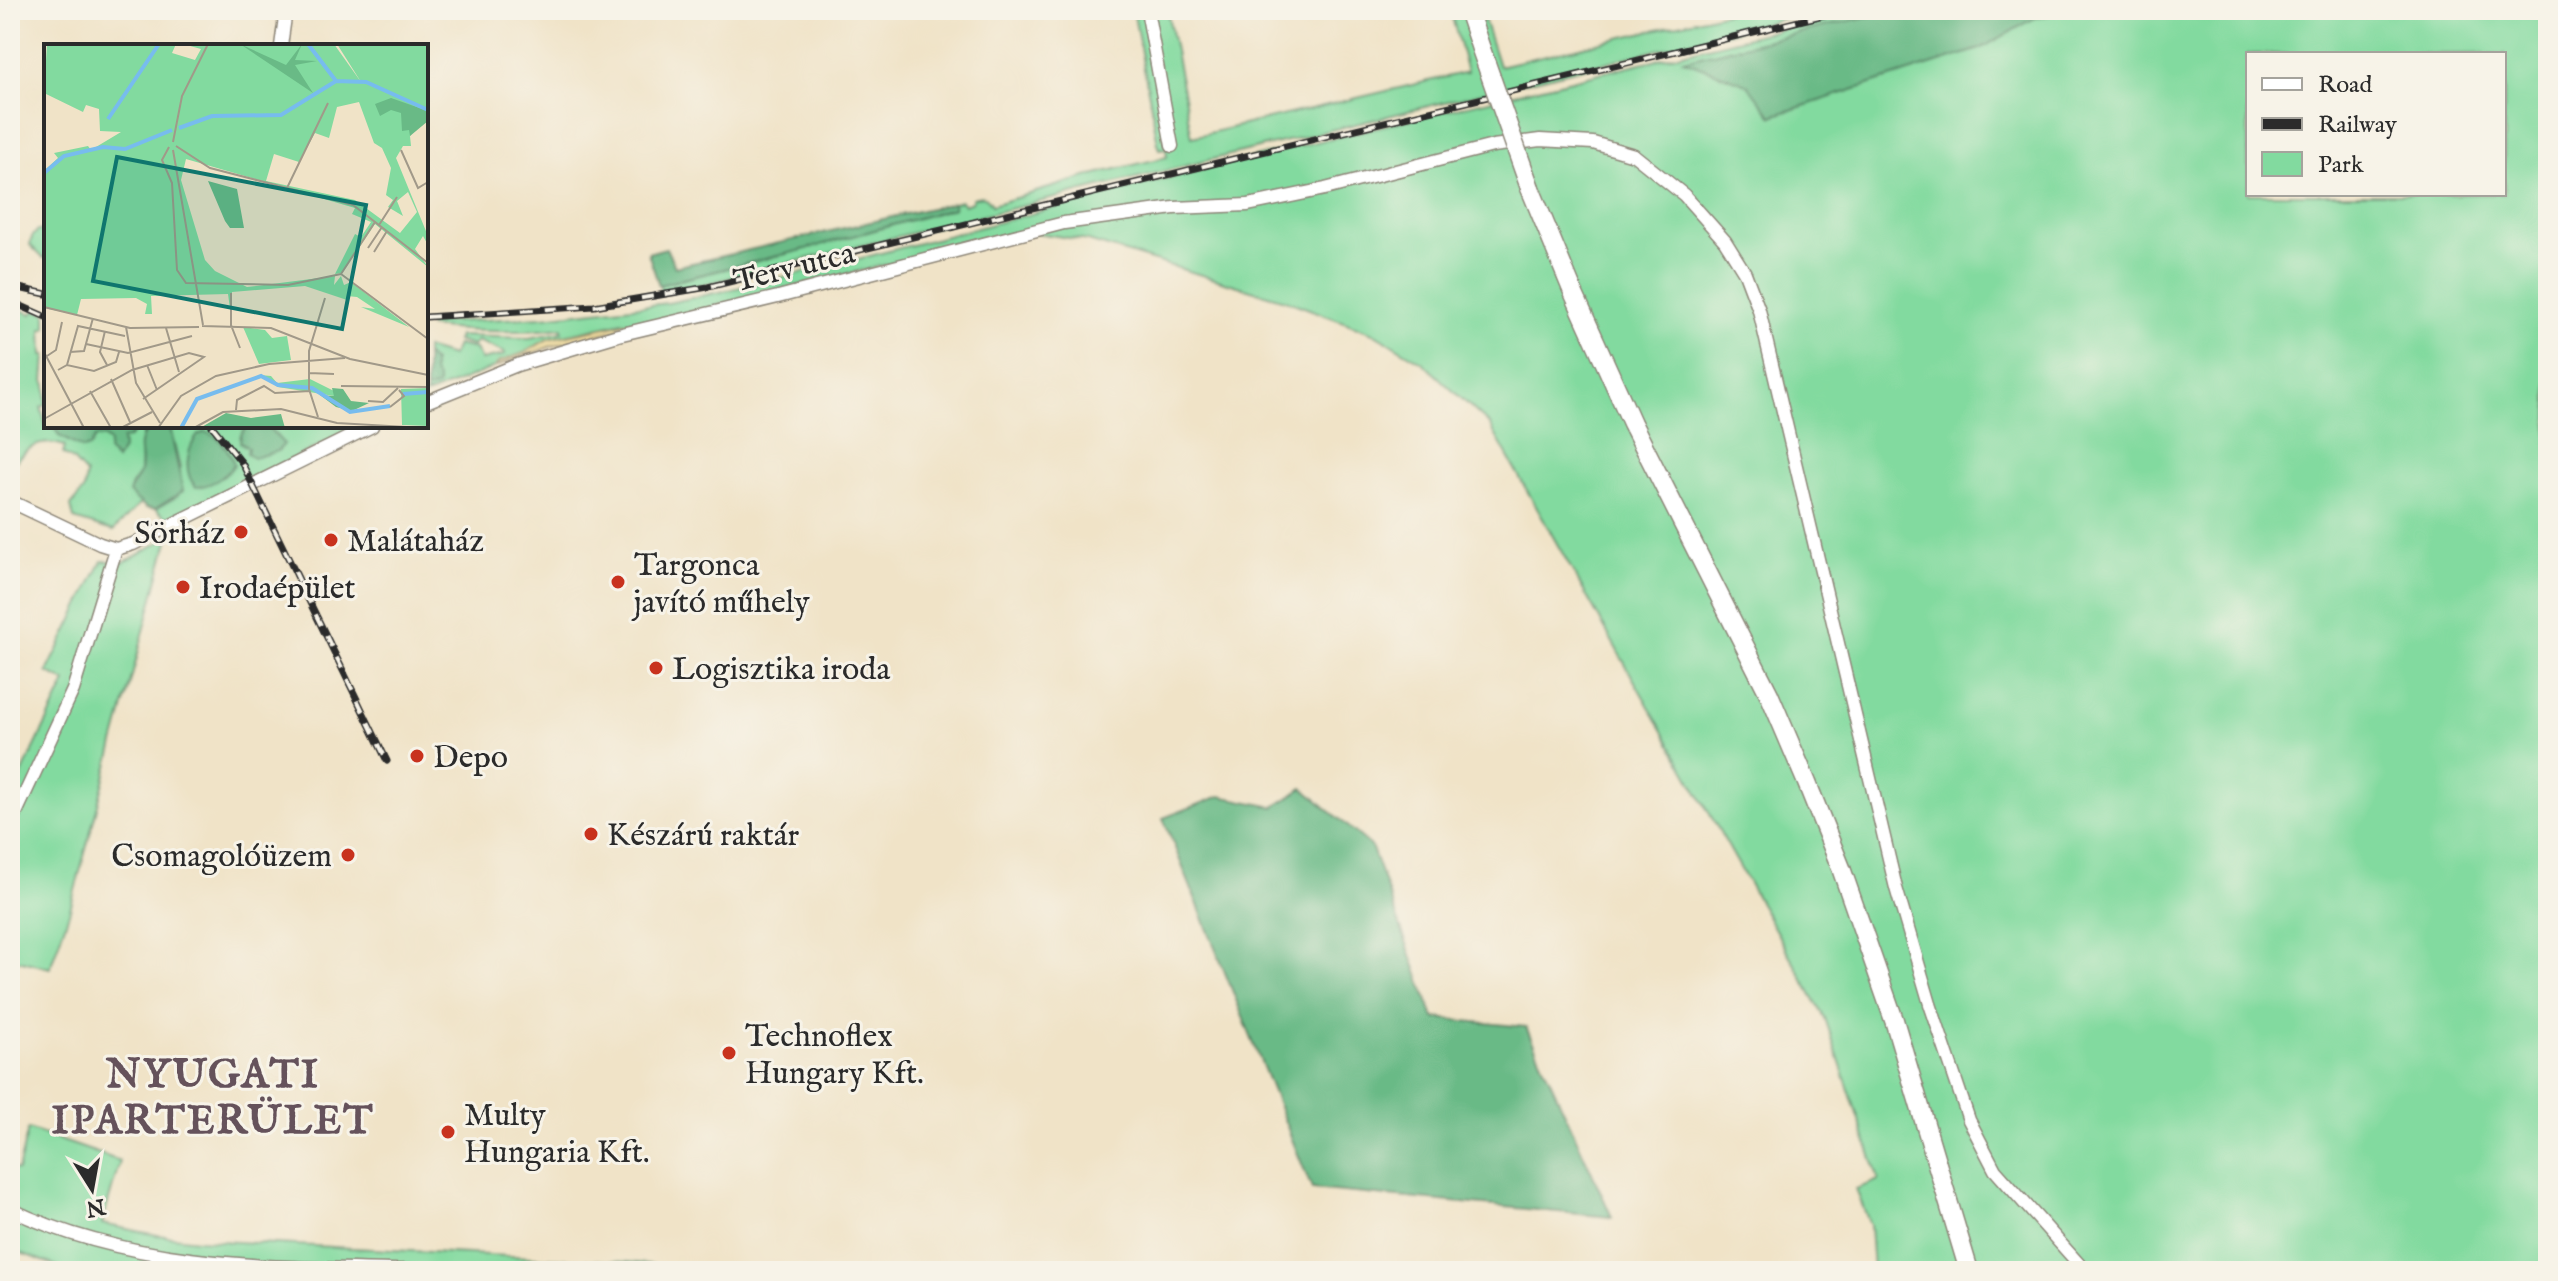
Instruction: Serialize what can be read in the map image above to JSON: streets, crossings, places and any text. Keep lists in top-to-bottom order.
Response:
{
  "streets": {
    "street": ["Terv utca"]
  },
  "districts": ["NYUGATI IPARTERÜLET"],
  "places": [
    "Sörház",
    "Malátaház",
    "Targonca javító műhely",
    "Irodaépület",
    "Logisztika iroda",
    "Depo",
    "Készárú raktár",
    "Csomagolóüzem",
    "Technoflex Hungary Kft.",
    "Multy Hungaria Kft."
  ],
  "legend": ["Road", "Railway", "Park"],
  "north": "bottom"
}
